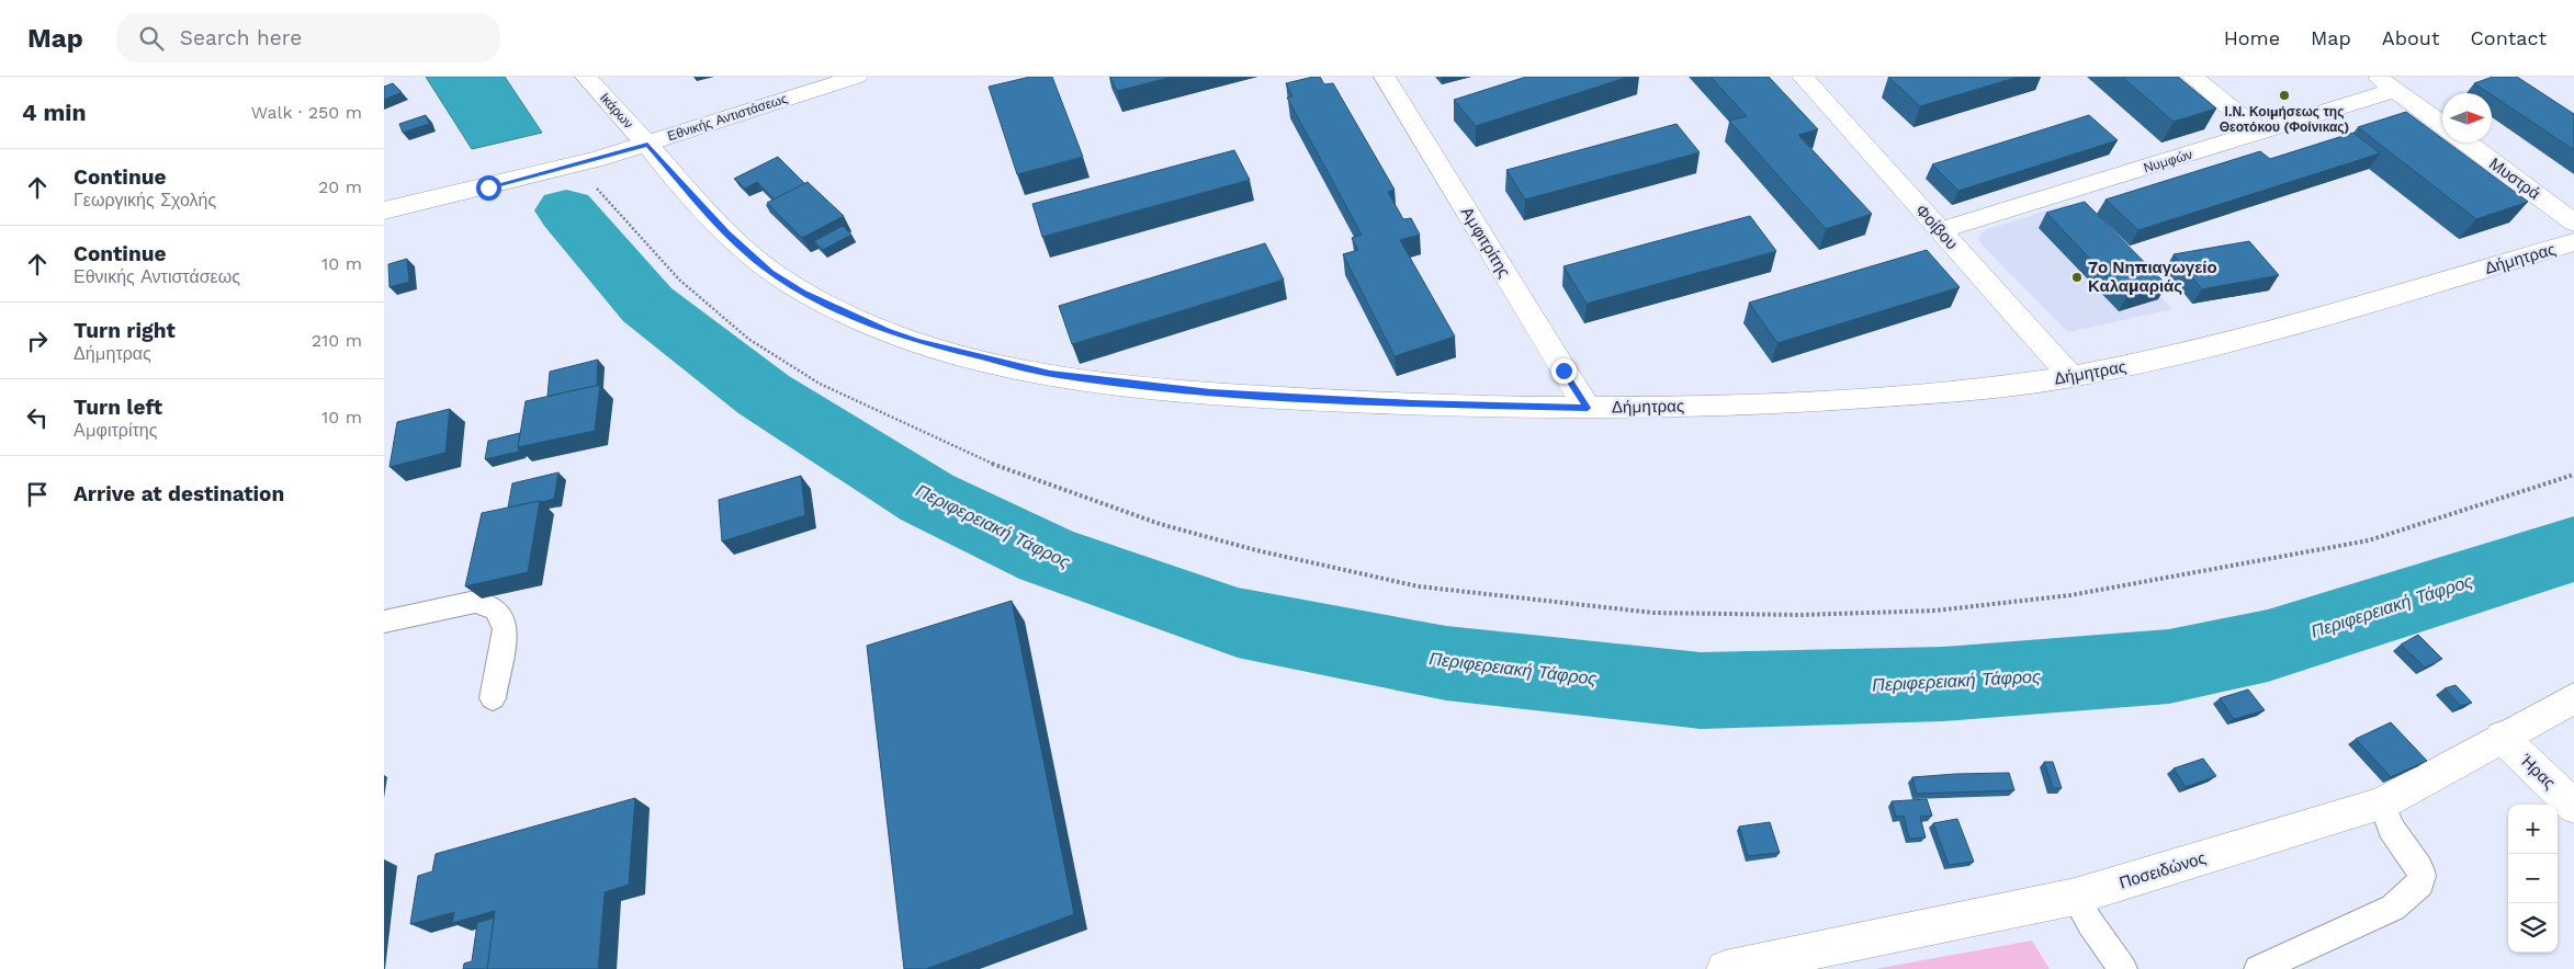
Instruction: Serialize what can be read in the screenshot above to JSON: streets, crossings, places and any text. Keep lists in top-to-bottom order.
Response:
{
  "streets": {
    "street": [
      "Ικάρων",
      "Εθνικής Αντιστάσεως",
      "Νυμφών",
      "Μυστρά",
      "Φοίβου",
      "Αμφιτρίτης",
      "Δήμητρας",
      "Ήρας",
      "Ποσειδώνος"
    ]
  },
  "crossings": [
    ["Ικάρων", "Εθνικής Αντιστάσεως"],
    ["Ικάρων", "Δήμητρας"],
    ["Εθνικής Αντιστάσεως", "Δήμητρας"],
    ["Νυμφών", "Φοίβου"],
    ["Φοίβου", "Δήμητρας"],
    ["Αμφιτρίτης", "Δήμητρας"],
    ["Ήρας", "Ποσειδώνος"]
  ],
  "water": ["Περιφερειακή Τάφρος"],
  "places": ["Ι.Ν. Κοιμήσεως της Θεοτόκου (Φοίνικας)", "7ο Νηπιαγωγείο Καλαμαριάς"],
  "north": "right",
  "page": {
    "header": "Map",
    "search": "Search here",
    "nav": [
      "Home",
      "Map",
      "About",
      "Contact"
    ],
    "heading": ["4 min", "Walk · 250 m"],
    "list": [
      ["Continue", "Γεωργικής Σχολής", "20 m"],
      ["Continue", "Εθνικής Αντιστάσεως", "10 m"],
      ["Turn right", "Δήμητρας", "210 m"],
      ["Turn left", "Αμφιτρίτης", "10 m"],
      "Arrive at destination"
    ],
    "map_buttons": ["+", "−"]
  }
}
